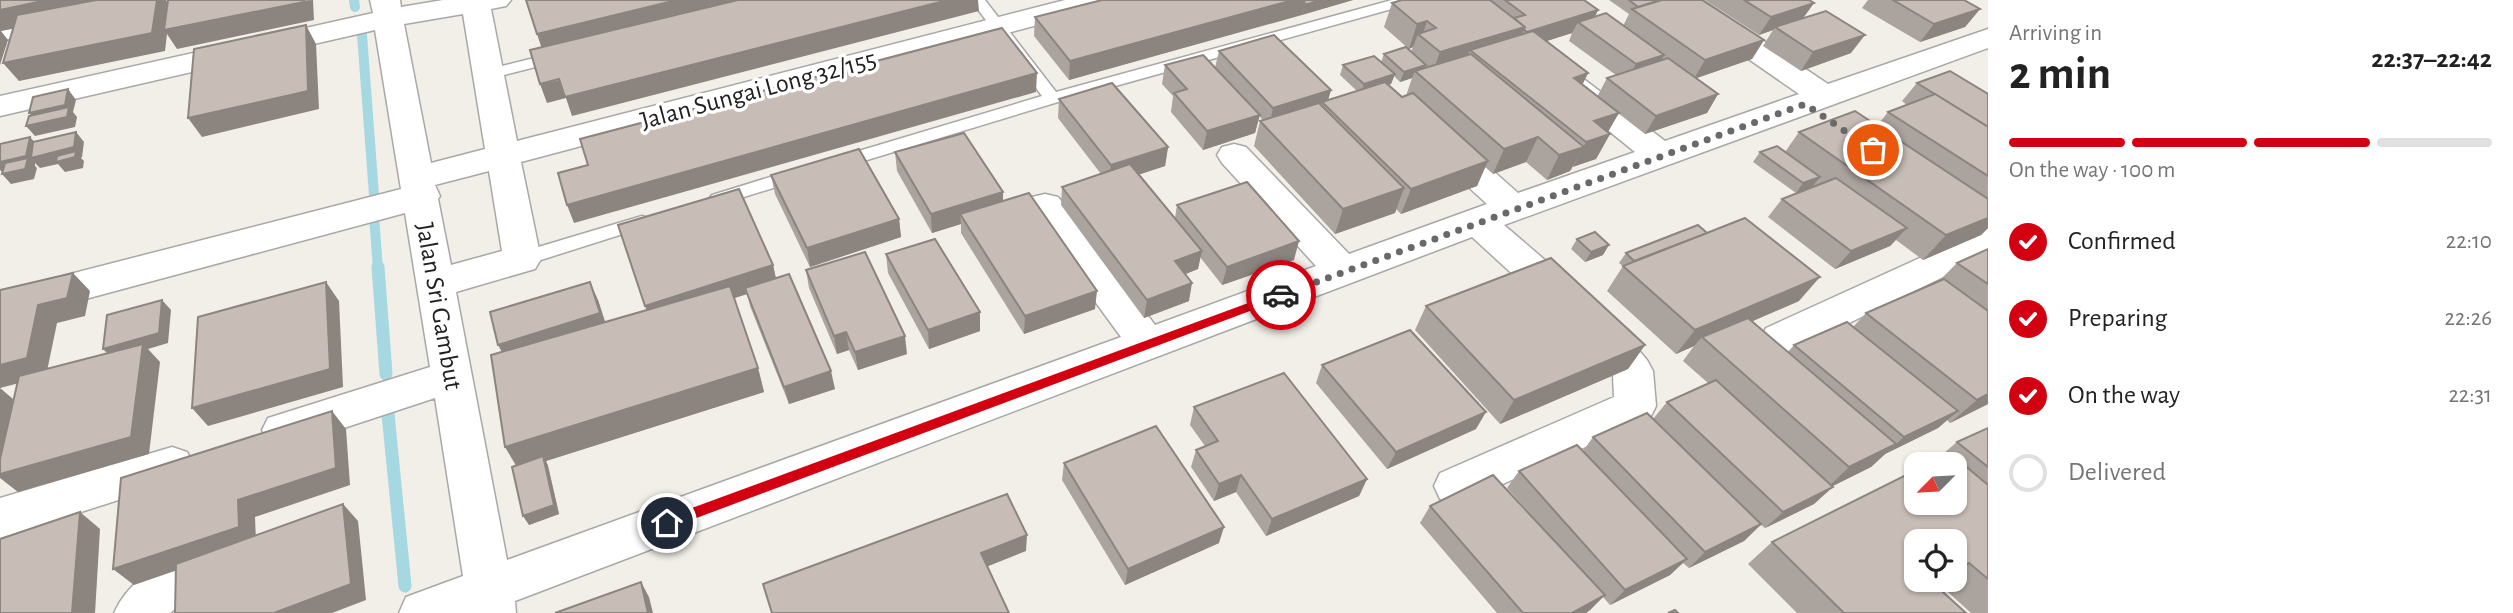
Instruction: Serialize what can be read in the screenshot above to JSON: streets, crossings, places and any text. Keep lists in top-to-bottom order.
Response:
{
  "streets": {
    "street": ["Jalan Sungai Long 32/155", "Jalan Sri Gambut"]
  },
  "crossings": [
    ["Jalan Sungai Long 32/155", "Jalan Sri Gambut"]
  ],
  "north": "bottom left",
  "page": {
    "heading": ["2 min", "Arriving in", "22:37–22:42"],
    "bar": "On the way · 100 m",
    "list": [
      ["Confirmed", "22:10"],
      ["Preparing", "22:26"],
      ["On the way", "22:31"],
      "Delivered"
    ]
  }
}
